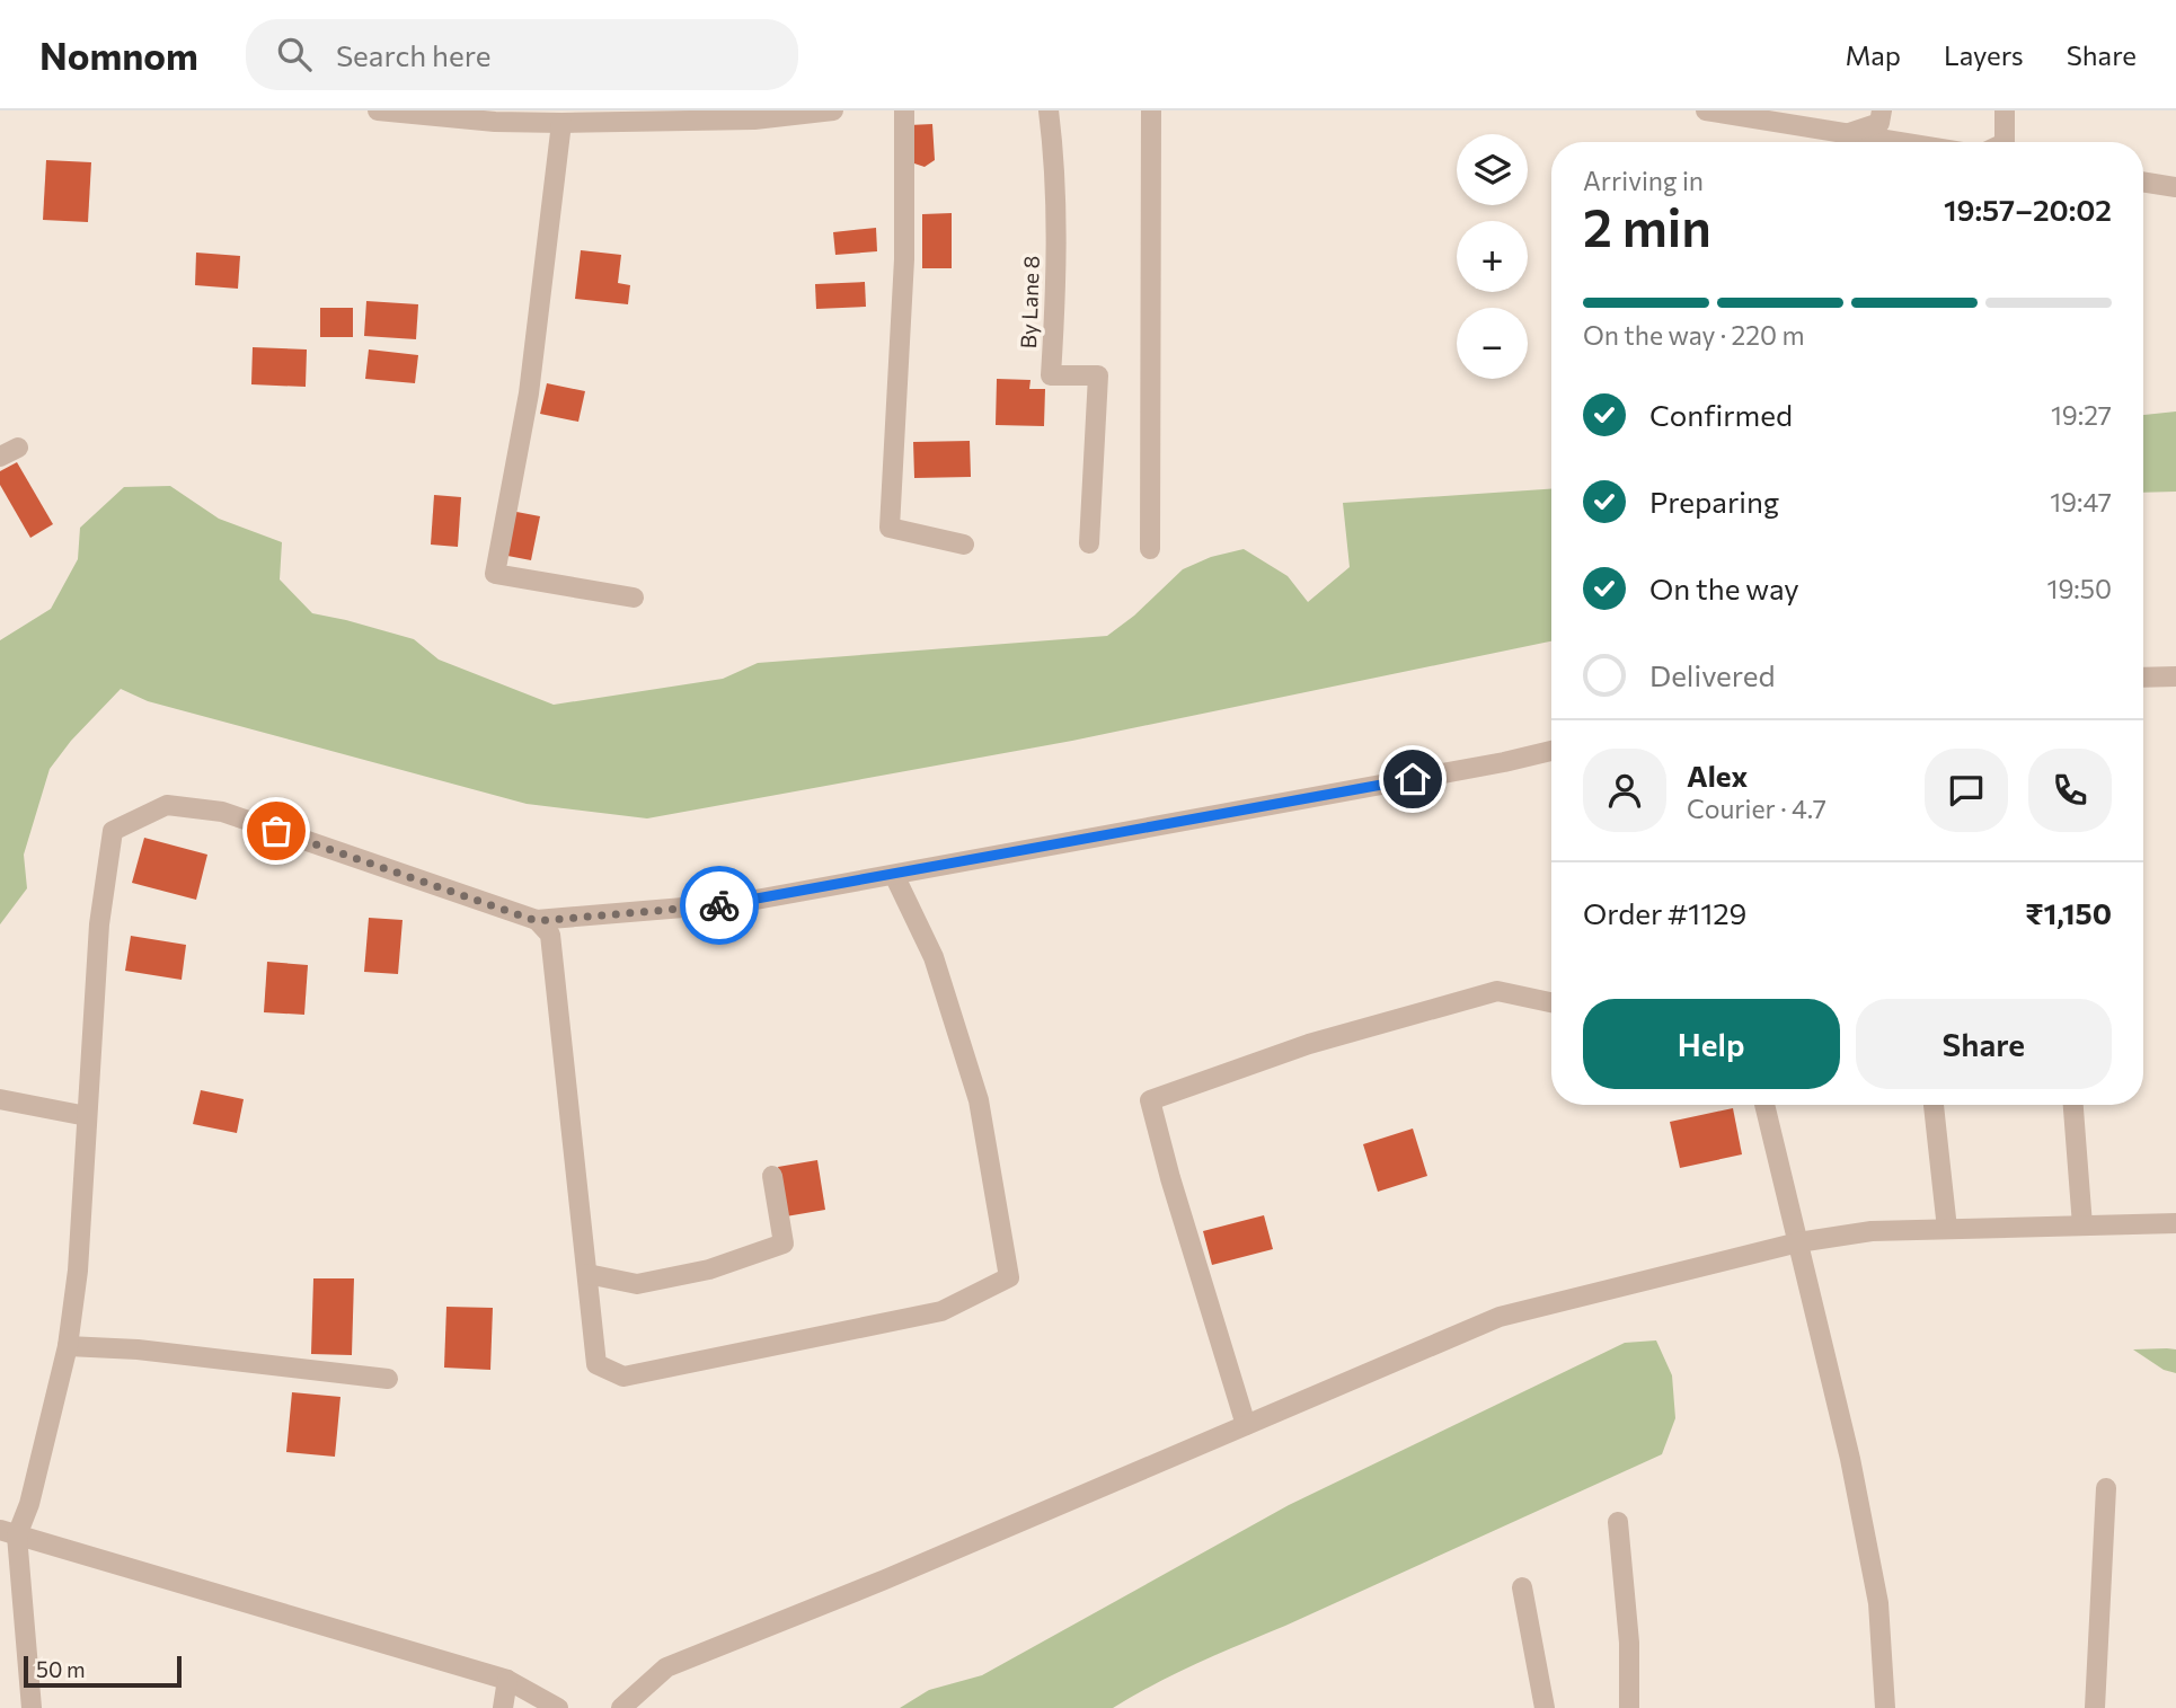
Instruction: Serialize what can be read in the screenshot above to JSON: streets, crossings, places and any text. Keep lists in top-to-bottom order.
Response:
{
  "streets": {
    "street": ["By Lane 8"]
  },
  "scale_bar": "50 m",
  "page": {
    "header": "Nomnom",
    "search": "Search here",
    "nav": ["Map", "Layers", "Share"],
    "map_buttons": ["+", "−"],
    "heading": ["2 min", "Arriving in", "19:57–20:02"],
    "panel": [
      "Alex",
      "Courier · 4.7",
      "Order #1129",
      "₹1,150"
    ],
    "bar": "On the way · 220 m",
    "list": [
      ["Confirmed", "19:27"],
      ["Preparing", "19:47"],
      ["On the way", "19:50"],
      "Delivered"
    ],
    "buttons": ["Help", "Share"],
    "scale": "50 m"
  }
}
